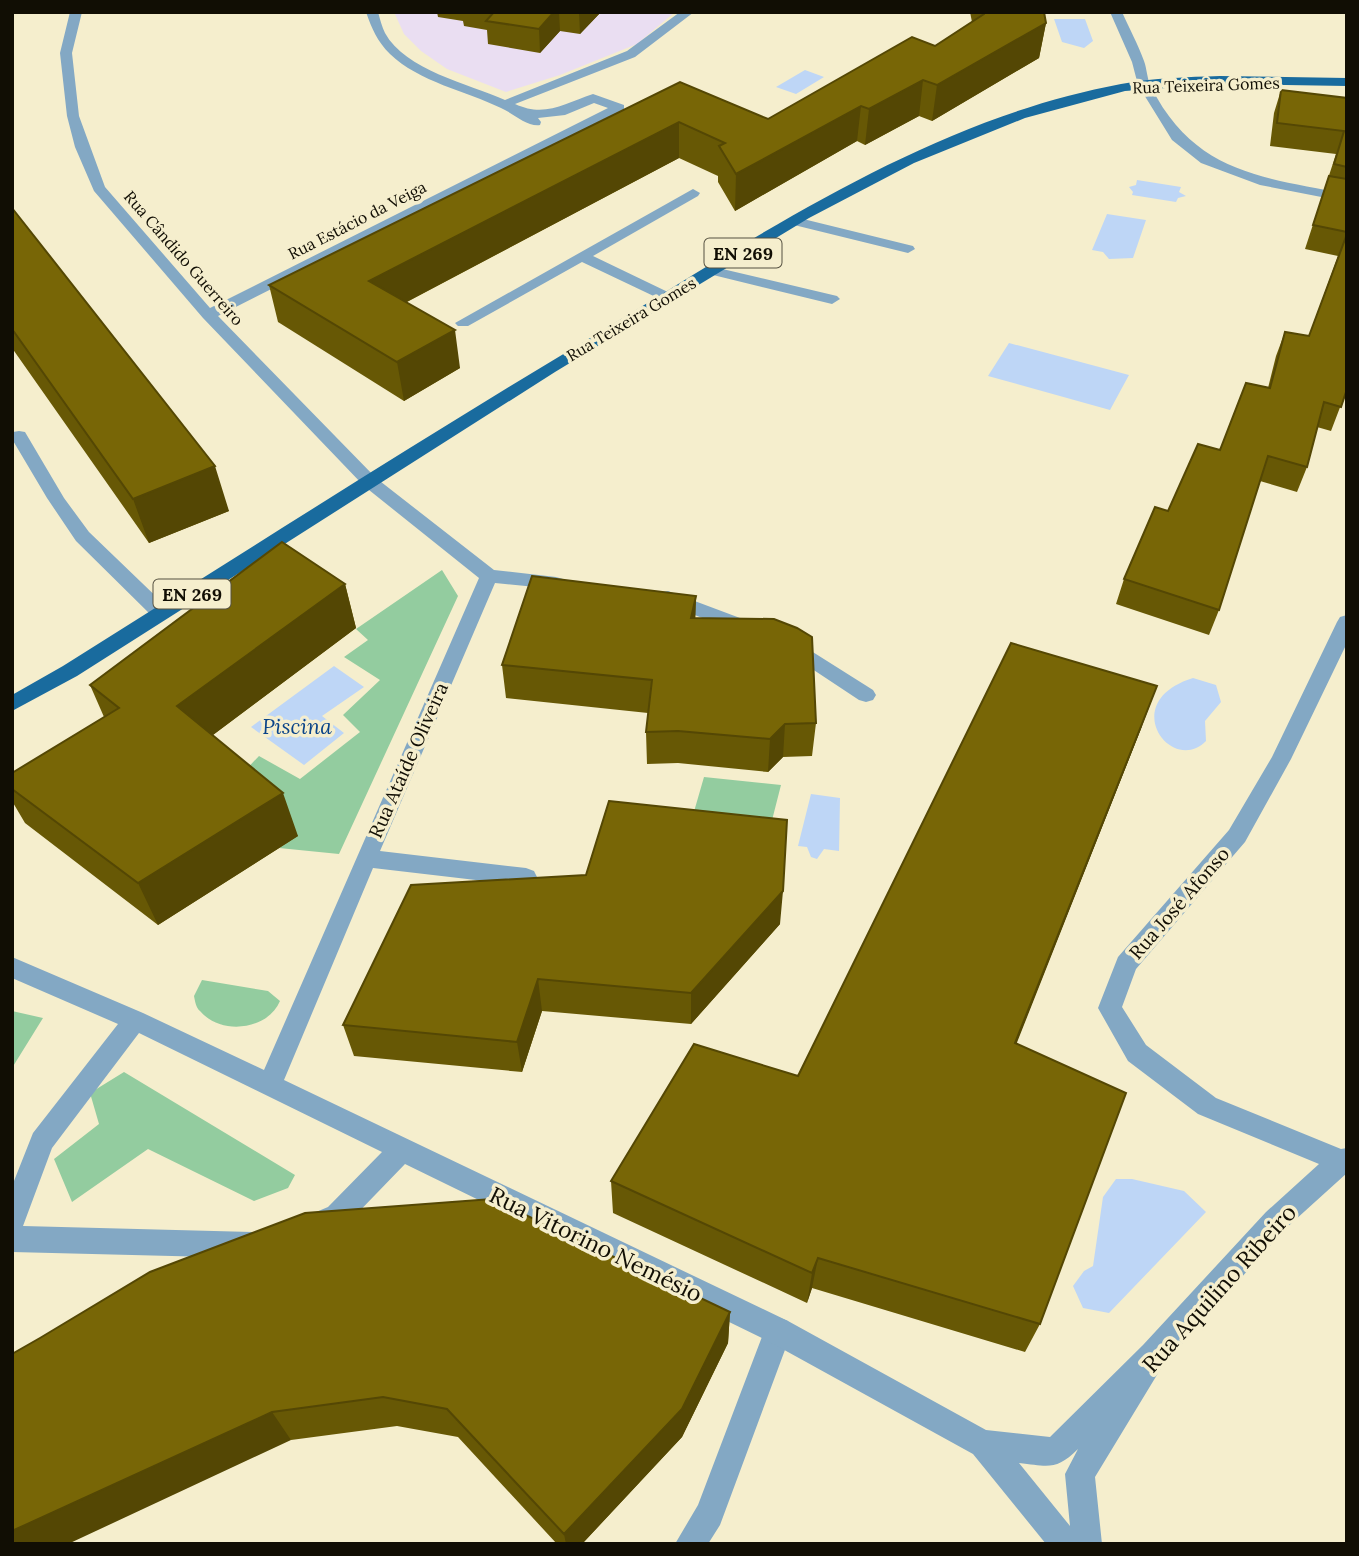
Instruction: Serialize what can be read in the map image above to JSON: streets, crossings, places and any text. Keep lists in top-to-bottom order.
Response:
{
  "streets": {
    "main road": ["Rua Teixeira Gomes", "EN 269"],
    "street": [
      "Rua Estácio da Veiga",
      "Rua Cândido Guerreiro",
      "Rua Ataíde Oliveira",
      "Rua José Afonso",
      "Rua Vitorino Nemésio",
      "Rua Aquilino Ribeiro"
    ]
  },
  "crossings": [
    ["Rua Teixeira Gomes", "Rua Cândido Guerreiro"],
    ["Rua Estácio da Veiga", "Rua Cândido Guerreiro"],
    ["Rua Ataíde Oliveira", "Rua Vitorino Nemésio"],
    ["Rua José Afonso", "Rua Aquilino Ribeiro"],
    ["Rua Vitorino Nemésio", "Rua Aquilino Ribeiro"]
  ],
  "water": ["Piscina"]
}
